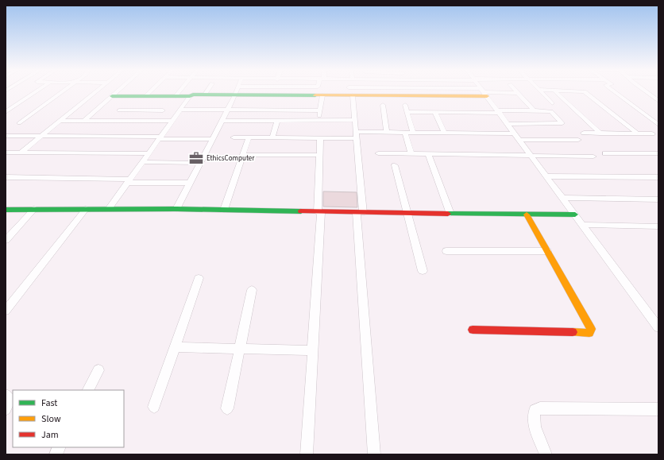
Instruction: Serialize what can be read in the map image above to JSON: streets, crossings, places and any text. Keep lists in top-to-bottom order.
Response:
{
  "places": {
    "office": ["EthicsComputer"]
  },
  "legend": ["Fast", "Slow", "Jam"]
}
